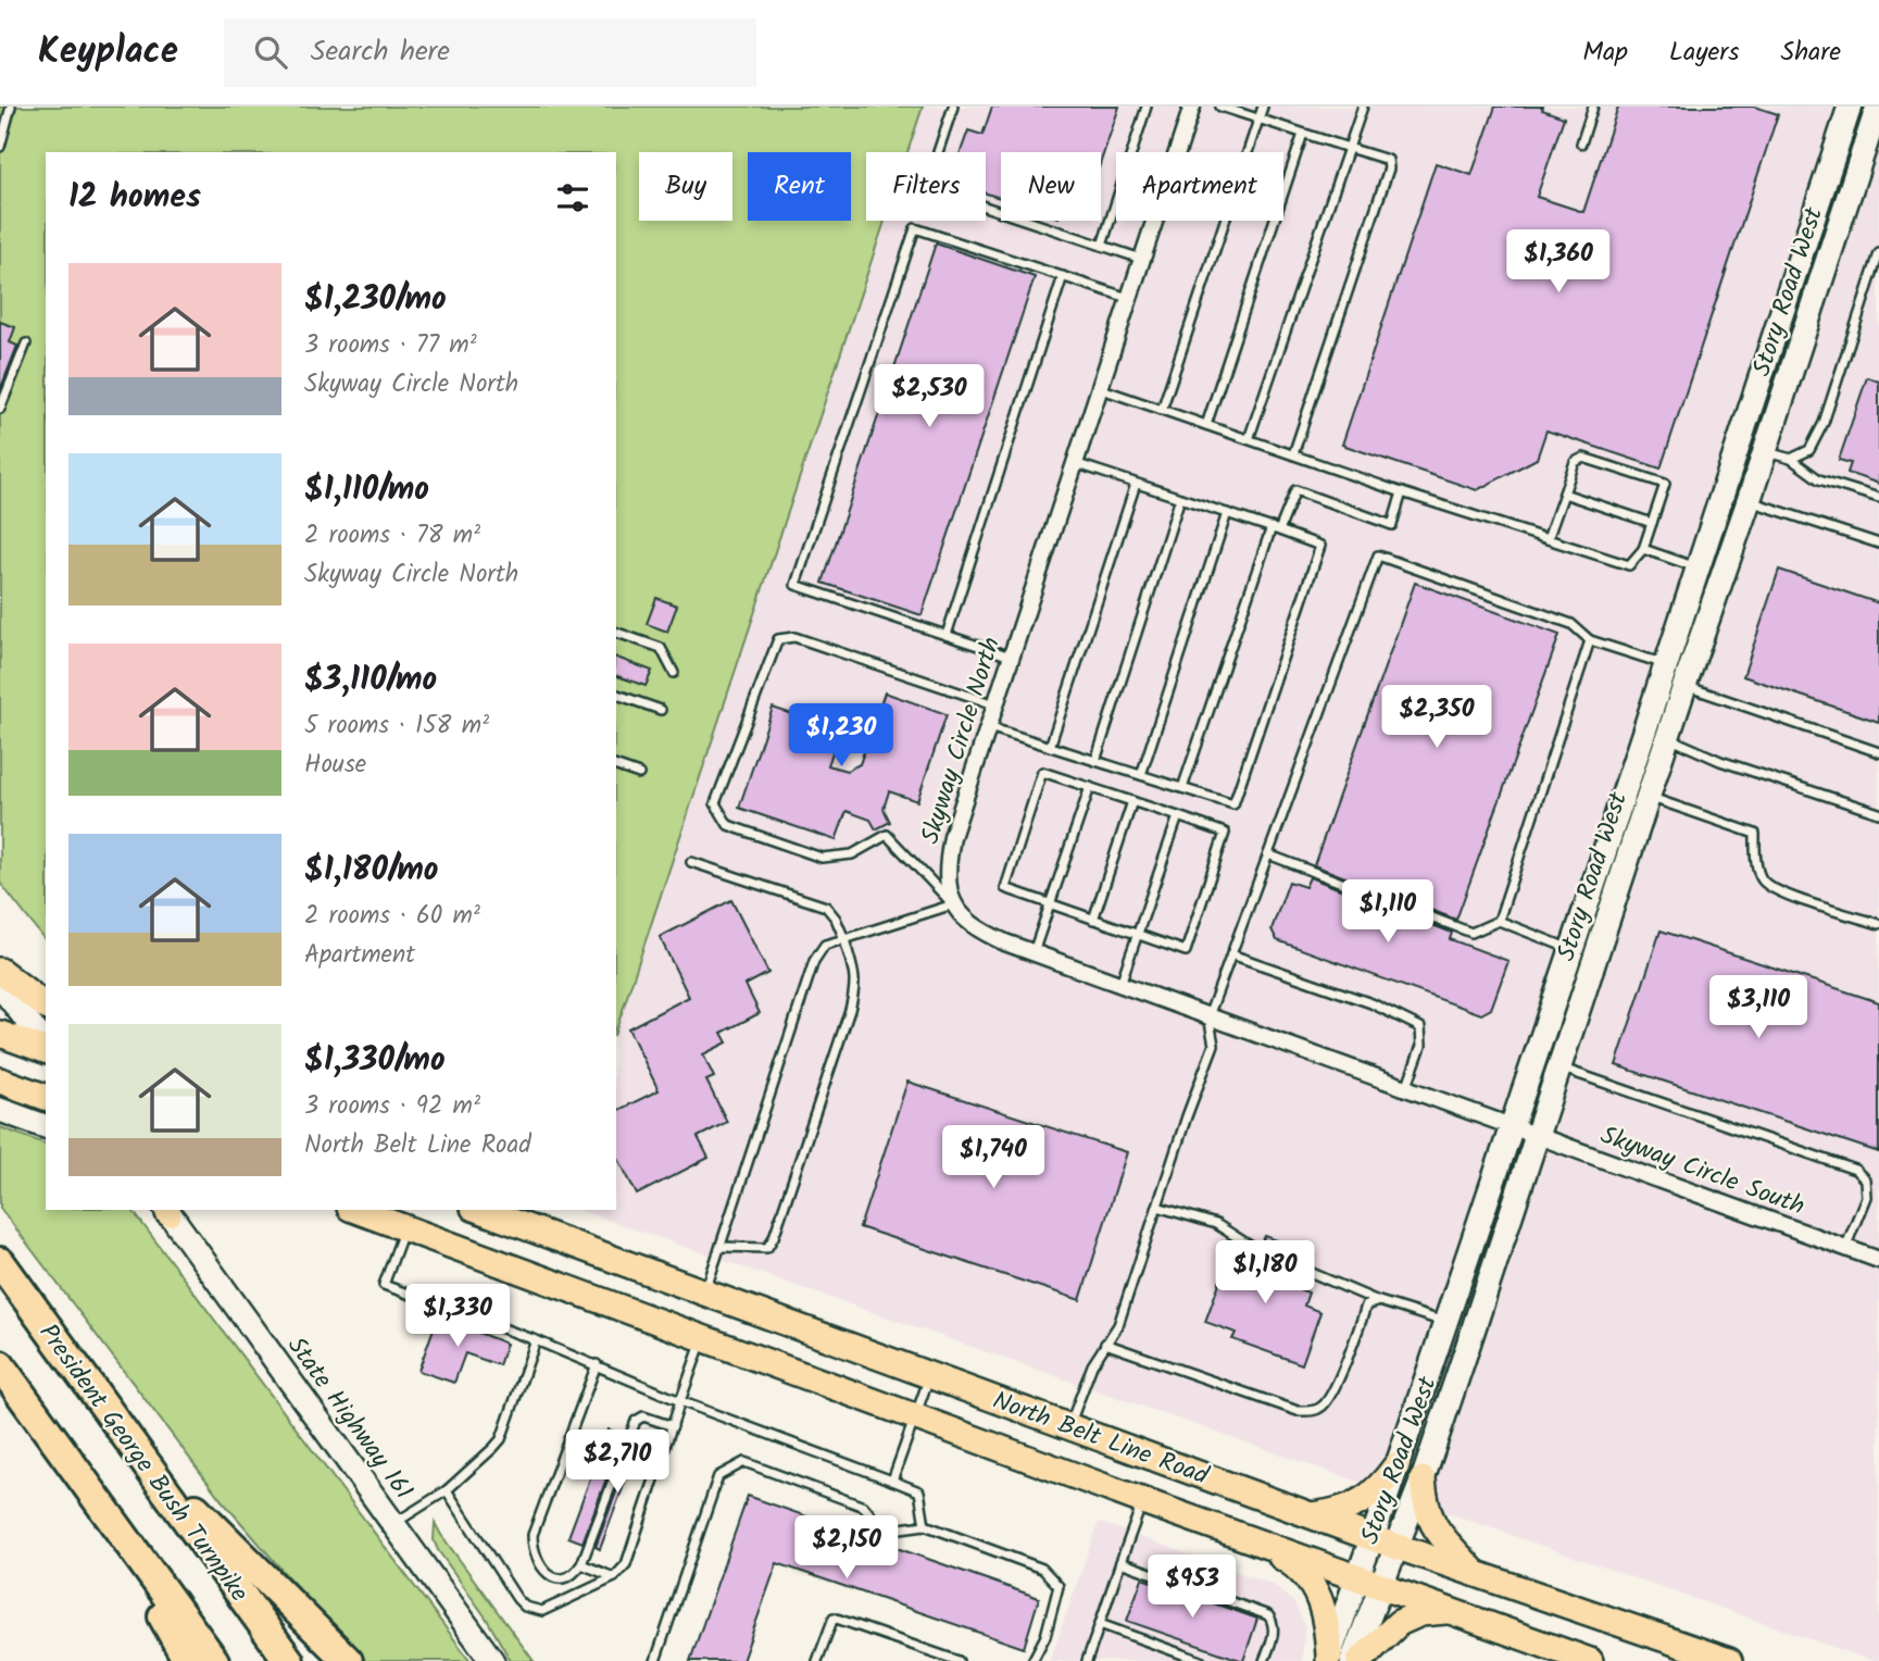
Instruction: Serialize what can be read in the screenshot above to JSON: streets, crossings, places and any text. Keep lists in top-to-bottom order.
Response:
{
  "streets": {
    "highway": ["President George Bush Turnpike"],
    "main road": ["North Belt Line Road"],
    "street": [
      "Story Road West",
      "Skyway Circle North",
      "Skyway Circle South",
      "State Highway 161"
    ]
  },
  "crossings": [
    ["Story Road West", "Skyway Circle South"],
    ["Story Road West", "North Belt Line Road"]
  ],
  "page": {
    "header": "Keyplace",
    "search": "Search here",
    "nav": ["Map", "Layers", "Share"],
    "chip": [
      "Buy",
      "Rent",
      "Filters",
      "New",
      "Apartment"
    ],
    "heading": "12 homes",
    "price": [
      "$1,360",
      "$2,530",
      "$2,350",
      "$1,230",
      "$1,110",
      "$3,110",
      "$1,740",
      "$1,180",
      "$1,330",
      "$2,710",
      "$2,150",
      "$953"
    ],
    "list": [
      {
        "name": "$1,230/mo",
        "note": "3 rooms · 77 m² · Skyway Circle North"
      },
      {
        "name": "$1,110/mo",
        "note": "2 rooms · 78 m² · Skyway Circle North"
      },
      {
        "name": "$3,110/mo",
        "note": "5 rooms · 158 m² · House"
      },
      {
        "name": "$1,180/mo",
        "note": "2 rooms · 60 m² · Apartment"
      },
      {
        "name": "$1,330/mo",
        "note": "3 rooms · 92 m² · North Belt Line Road"
      }
    ]
  }
}
